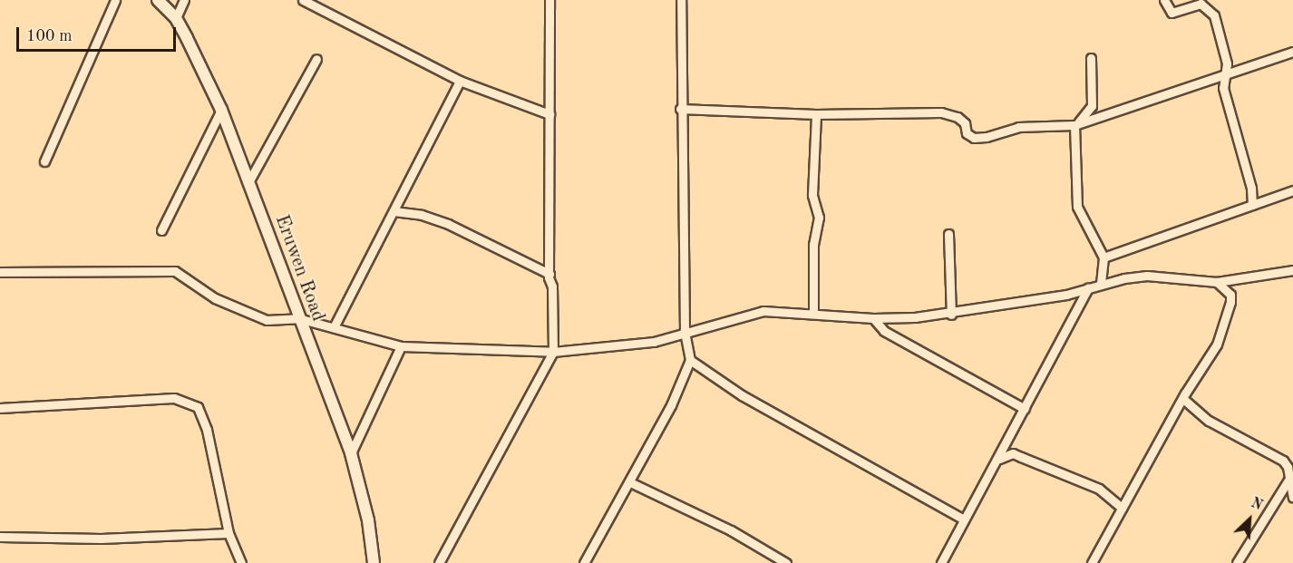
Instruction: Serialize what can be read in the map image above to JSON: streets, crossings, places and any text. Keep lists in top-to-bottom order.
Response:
{
  "streets": {
    "street": ["Eruwen Road"]
  },
  "scale_bar": "100 m",
  "north": "top right"
}
